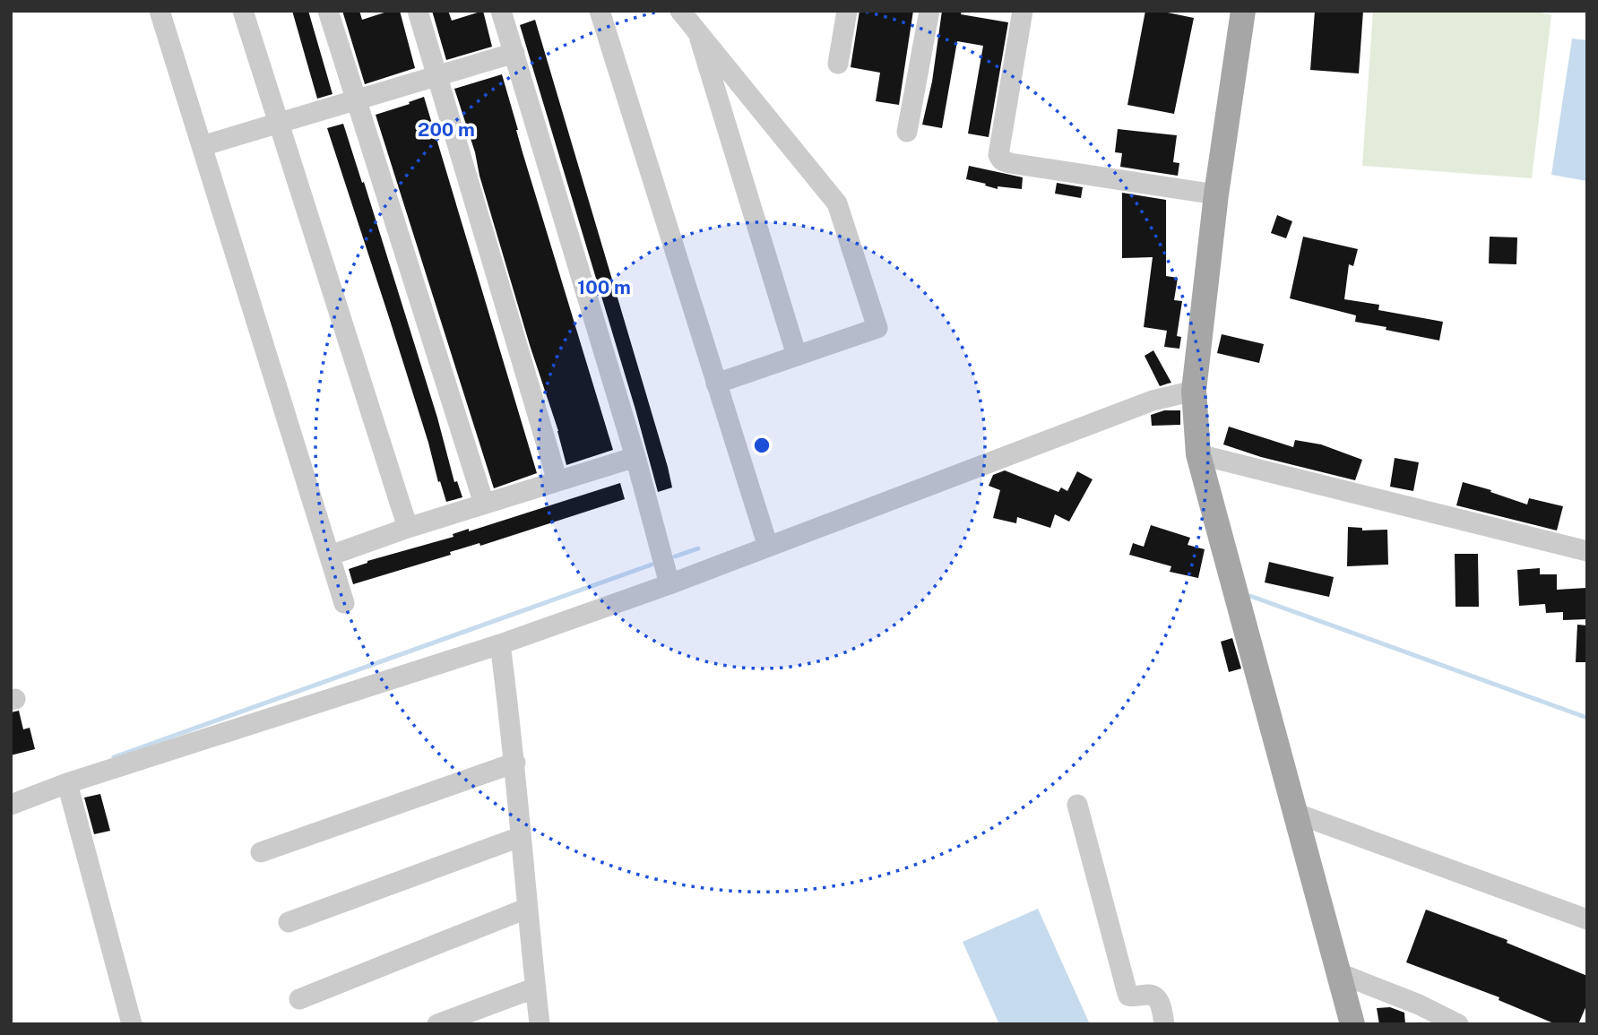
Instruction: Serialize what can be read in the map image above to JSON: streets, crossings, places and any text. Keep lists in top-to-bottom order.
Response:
{
  "rings": ["200 m", "100 m"]
}
